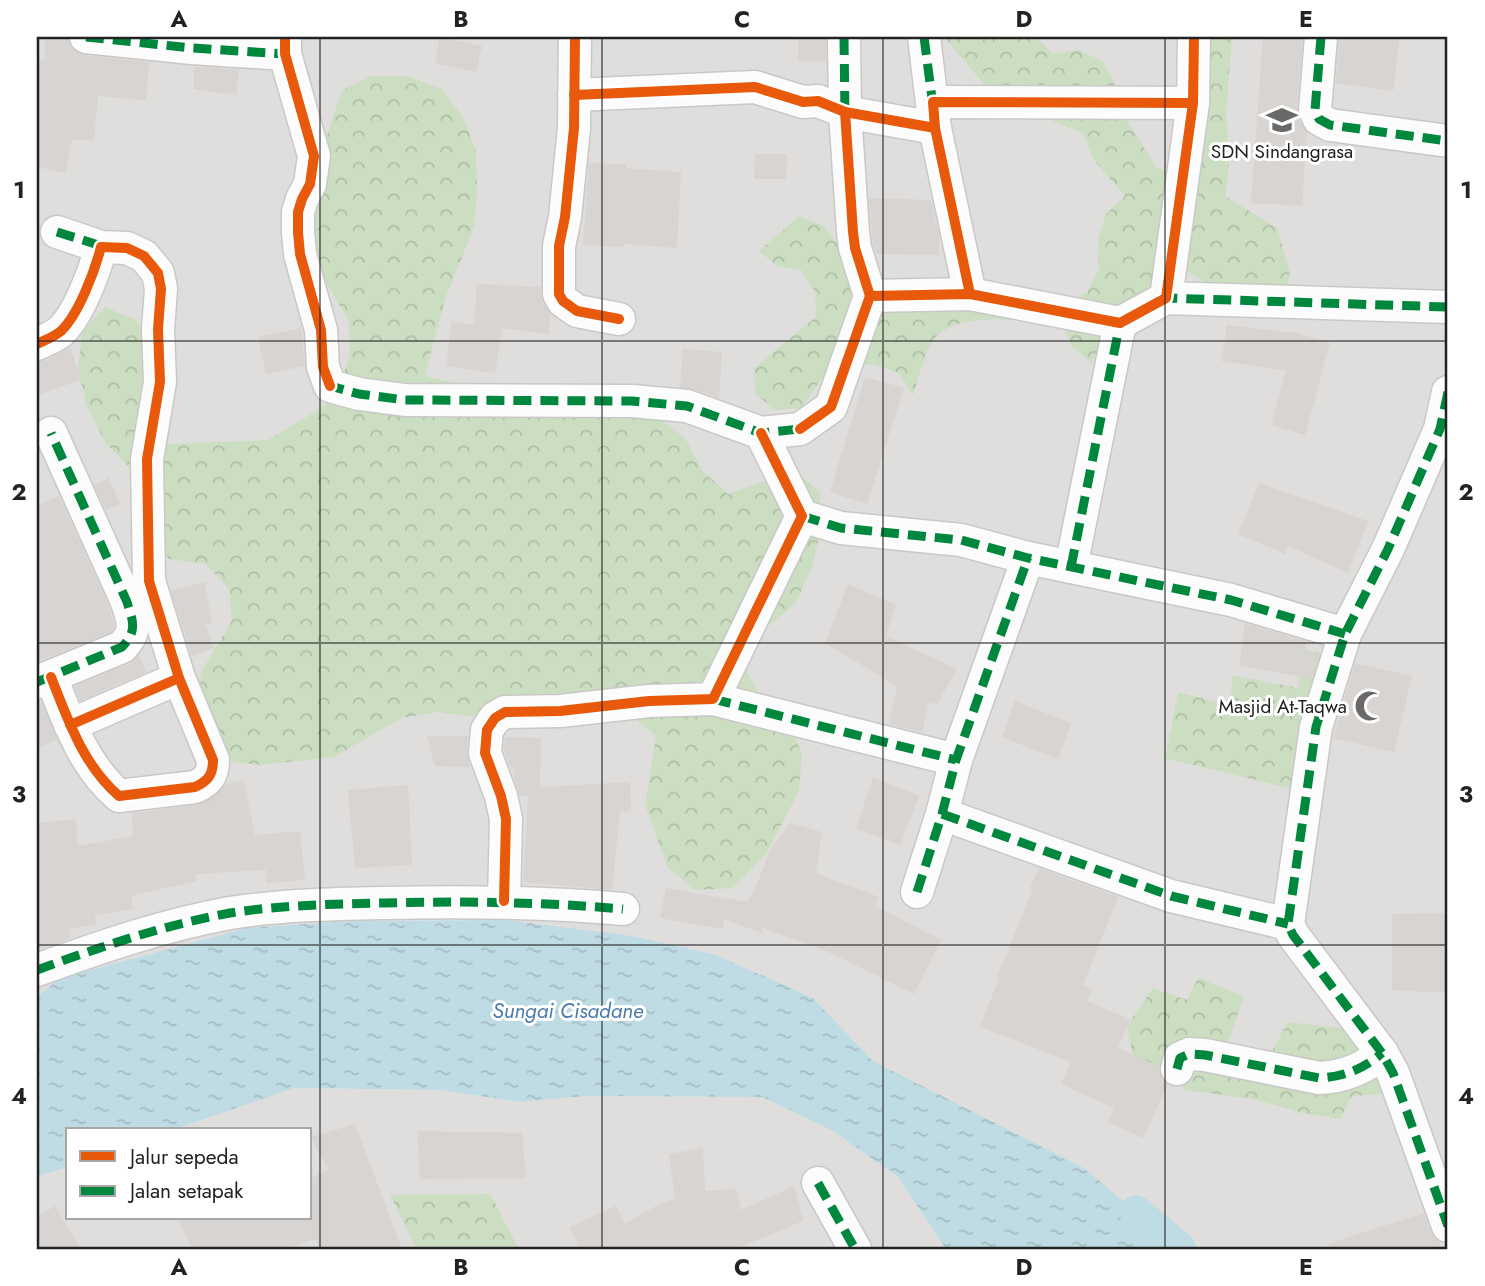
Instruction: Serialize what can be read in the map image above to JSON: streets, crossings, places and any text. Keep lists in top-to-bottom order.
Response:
{
  "water": ["Sungai Cisadane"],
  "places": {
    "school or university": ["SDN Sindangrasa"],
    "mosque": ["Masjid At-Taqwa"]
  },
  "legend": ["Jalur sepeda", "Jalan setapak"],
  "grid": {
    "columns": [
      "A",
      "B",
      "C",
      "D",
      "E"
    ],
    "rows": [
      "1",
      "2",
      "3",
      "4"
    ]
  }
}
